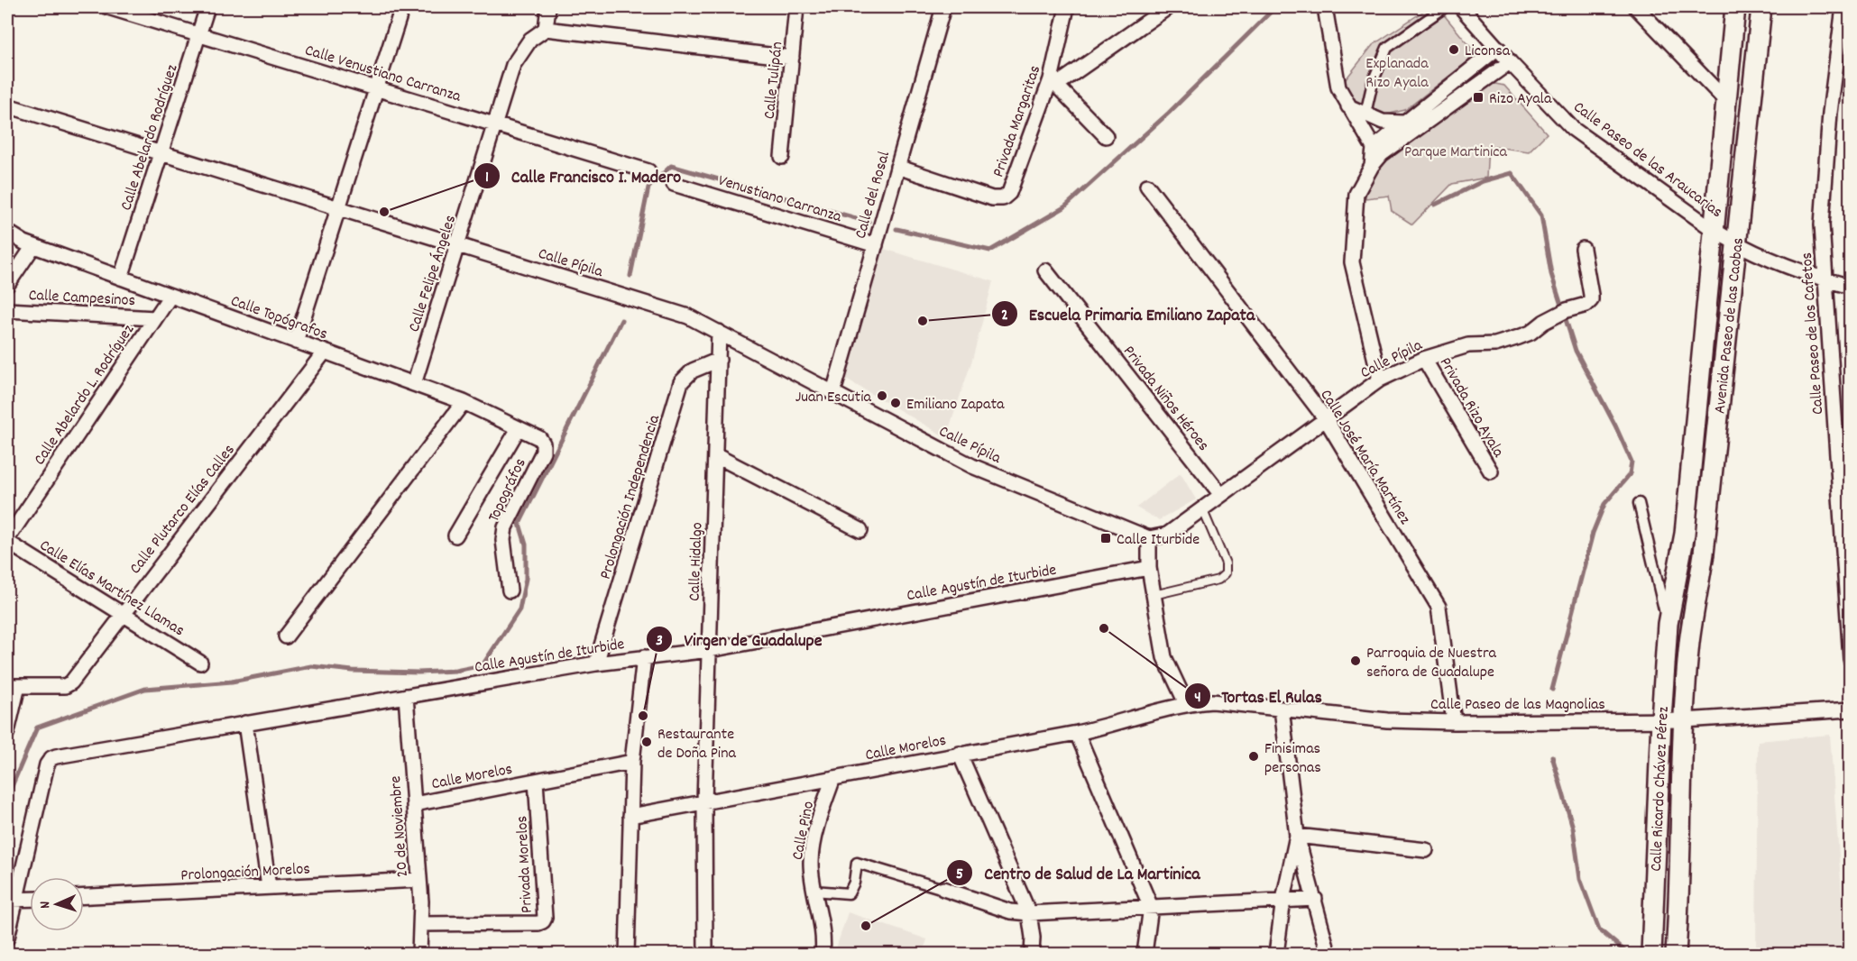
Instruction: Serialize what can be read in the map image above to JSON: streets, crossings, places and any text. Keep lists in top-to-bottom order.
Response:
{
  "streets": {
    "main road": ["Avenida Paseo de las Caobas", "Calle Ricardo Chávez Pérez"],
    "street": [
      "Calle Venustiano Carranza",
      "Calle Tulipán",
      "Privada Margaritas",
      "Calle Abelardo Rodríguez",
      "Calle Paseo de las Araucarias",
      "Calle del Rosal",
      "Venustiano Carranza",
      "Calle Pípila",
      "Calle Felipe Ángeles",
      "Calle Campesinos",
      "Calle Topógrafos",
      "Calle Paseo de los Cafetos",
      "Calle Abelardo L. Rodríguez",
      "Privada Niños Héroes",
      "Privada Rizo Ayala",
      "Calle José María Martínez",
      "Topográfos",
      "Prolongación Independencia",
      "Calle Plutarco Elías Calles",
      "Calle Hidalgo",
      "Calle Agustín de Iturbide",
      "Calle Elías Martínez Llamas",
      "Calle Paseo de las Magnolias",
      "Calle Morelos",
      "20 de Noviembre",
      "Calle Pino",
      "Privada Morelos",
      "Prolongación Morelos"
    ]
  },
  "crossings": [
    ["Calle Venustiano Carranza", "Calle Abelardo Rodríguez"],
    ["Calle Venustiano Carranza", "Calle Felipe Ángeles"],
    ["Privada Margaritas", "Calle del Rosal"],
    ["Calle Abelardo Rodríguez", "Calle Pípila"],
    ["Calle Abelardo Rodríguez", "Calle Topógrafos"],
    ["Calle Paseo de las Araucarias", "Avenida Paseo de las Caobas"],
    ["Calle Paseo de las Araucarias", "Calle Paseo de los Cafetos"],
    ["Calle del Rosal", "Venustiano Carranza"],
    ["Calle del Rosal", "Calle Pípila"],
    ["Calle Pípila", "Calle Felipe Ángeles"],
    ["Calle Pípila", "Privada Niños Héroes"],
    ["Calle Pípila", "Privada Rizo Ayala"],
    ["Calle Pípila", "Calle José María Martínez"],
    ["Calle Pípila", "Calle Hidalgo"],
    ["Calle Felipe Ángeles", "Calle Topógrafos"],
    ["Calle Campesinos", "Calle Abelardo L. Rodríguez"],
    ["Calle Topógrafos", "Calle Abelardo L. Rodríguez"],
    ["Calle Topógrafos", "Topográfos"],
    ["Calle Topógrafos", "Calle Plutarco Elías Calles"],
    ["Avenida Paseo de las Caobas", "Calle Ricardo Chávez Pérez"],
    ["Calle Abelardo L. Rodríguez", "Calle Elías Martínez Llamas"],
    ["Calle José María Martínez", "Calle Paseo de las Magnolias"],
    ["Prolongación Independencia", "Calle Hidalgo"],
    ["Prolongación Independencia", "Calle Agustín de Iturbide"],
    ["Calle Plutarco Elías Calles", "Calle Elías Martínez Llamas"],
    ["Calle Hidalgo", "Calle Agustín de Iturbide"],
    ["Calle Hidalgo", "Calle Morelos"],
    ["Calle Agustín de Iturbide", "20 de Noviembre"],
    ["Calle Paseo de las Magnolias", "Calle Morelos"],
    ["Calle Paseo de las Magnolias", "Calle Ricardo Chávez Pérez"],
    ["Calle Morelos", "20 de Noviembre"],
    ["Calle Morelos", "Calle Pino"],
    ["Calle Morelos", "Privada Morelos"],
    ["20 de Noviembre", "Privada Morelos"],
    ["20 de Noviembre", "Prolongación Morelos"]
  ],
  "parks": ["Explanada Rizo Ayala", "Parque Martinica"],
  "places": {
    "other": [
      "Liconsa",
      "Calle Francisco I. Madero",
      "Escuela Primaria Emiliano Zapata",
      "Juan Escutia",
      "Emiliano Zapata",
      "Tortas El Rulas",
      "Parroquia de Nuestra señora de Guadalupe",
      "Virgen de Guadalupe",
      "Restaurante de Doña Pina",
      "Finisimas personas",
      "Centro de Salud de La Martinica"
    ],
    "transit": ["Rizo Ayala", "Calle Iturbide"]
  },
  "north": "left"
}
